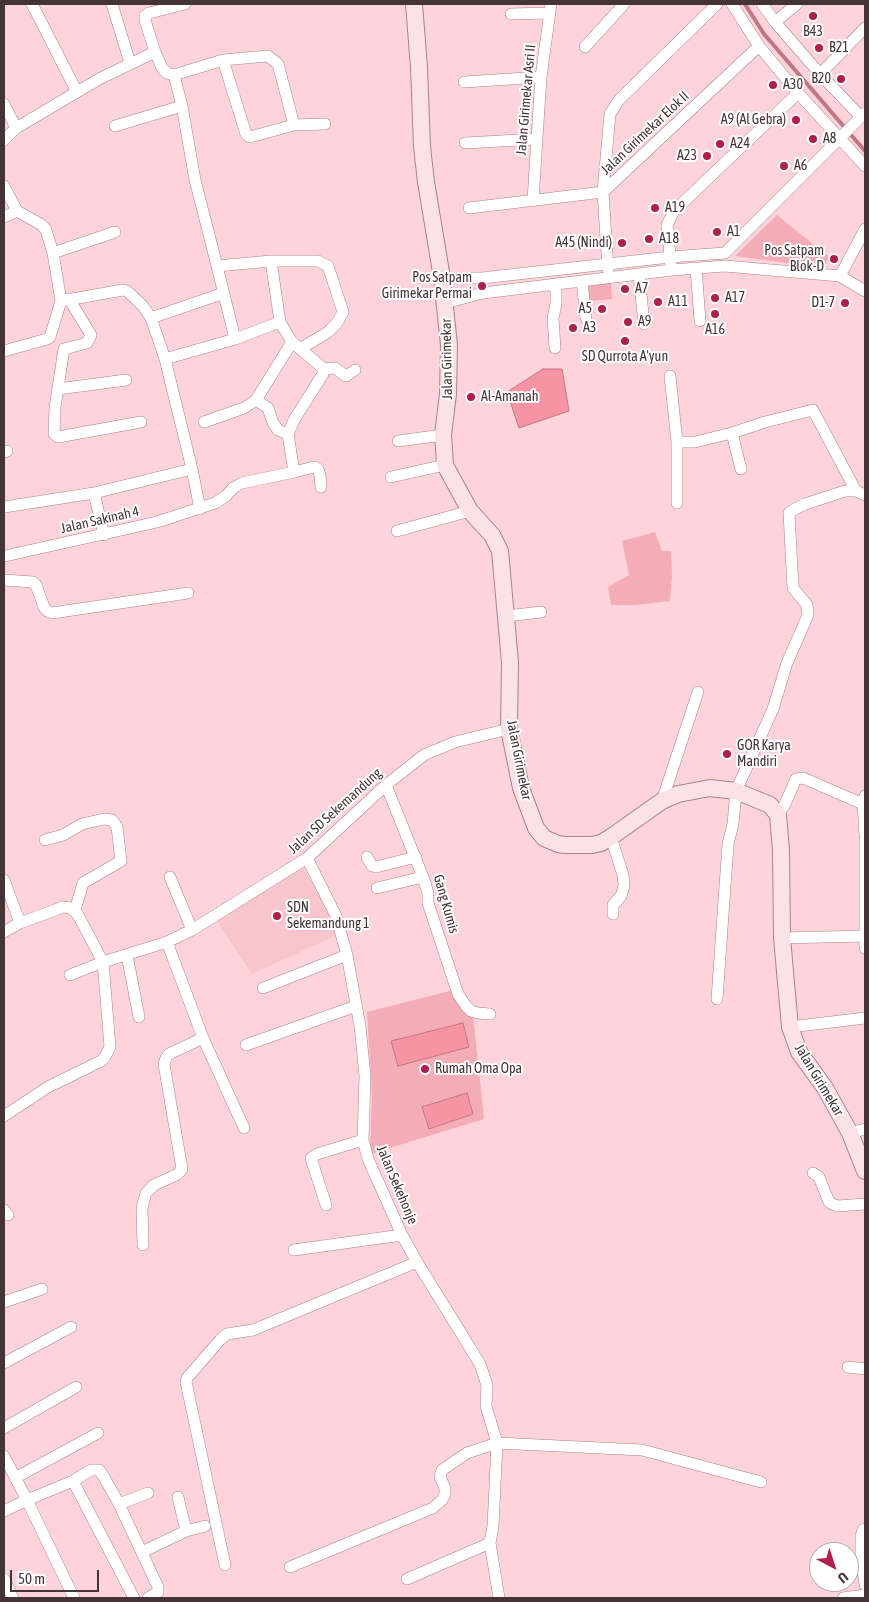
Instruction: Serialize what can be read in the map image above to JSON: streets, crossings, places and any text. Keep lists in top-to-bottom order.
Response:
{
  "streets": {
    "street": [
      "Jalan Girimekar Asri II",
      "Jalan Girimekar Elok II",
      "Jalan Girimekar",
      "Jalan Sakinah 4",
      "Jalan SD Sekemandung",
      "Gang Kumis",
      "Jalan Sekehonje"
    ]
  },
  "crossings": [
    ["Jalan Girimekar", "Jalan SD Sekemandung"],
    ["Jalan SD Sekemandung", "Gang Kumis"],
    ["Jalan SD Sekemandung", "Jalan Sekehonje"]
  ],
  "places": [
    "B43",
    "B21",
    "B20",
    "A30",
    "A9 (Al Gebra)",
    "A8",
    "A24",
    "A23",
    "A6",
    "A19",
    "A1",
    "A18",
    "A45 (Nindi)",
    "Pos Satpam Blok-D",
    "Pos Satpam Girimekar Permai",
    "A7",
    "A17",
    "A11",
    "D1-7",
    "A5",
    "A16",
    "A9",
    "A3",
    "SD Qurrota A'yun",
    "Al-Amanah",
    "GOR Karya Mandiri",
    "SDN Sekemandung 1",
    "Rumah Oma Opa"
  ],
  "scale_bar": "50 m",
  "north": "bottom right"
}
